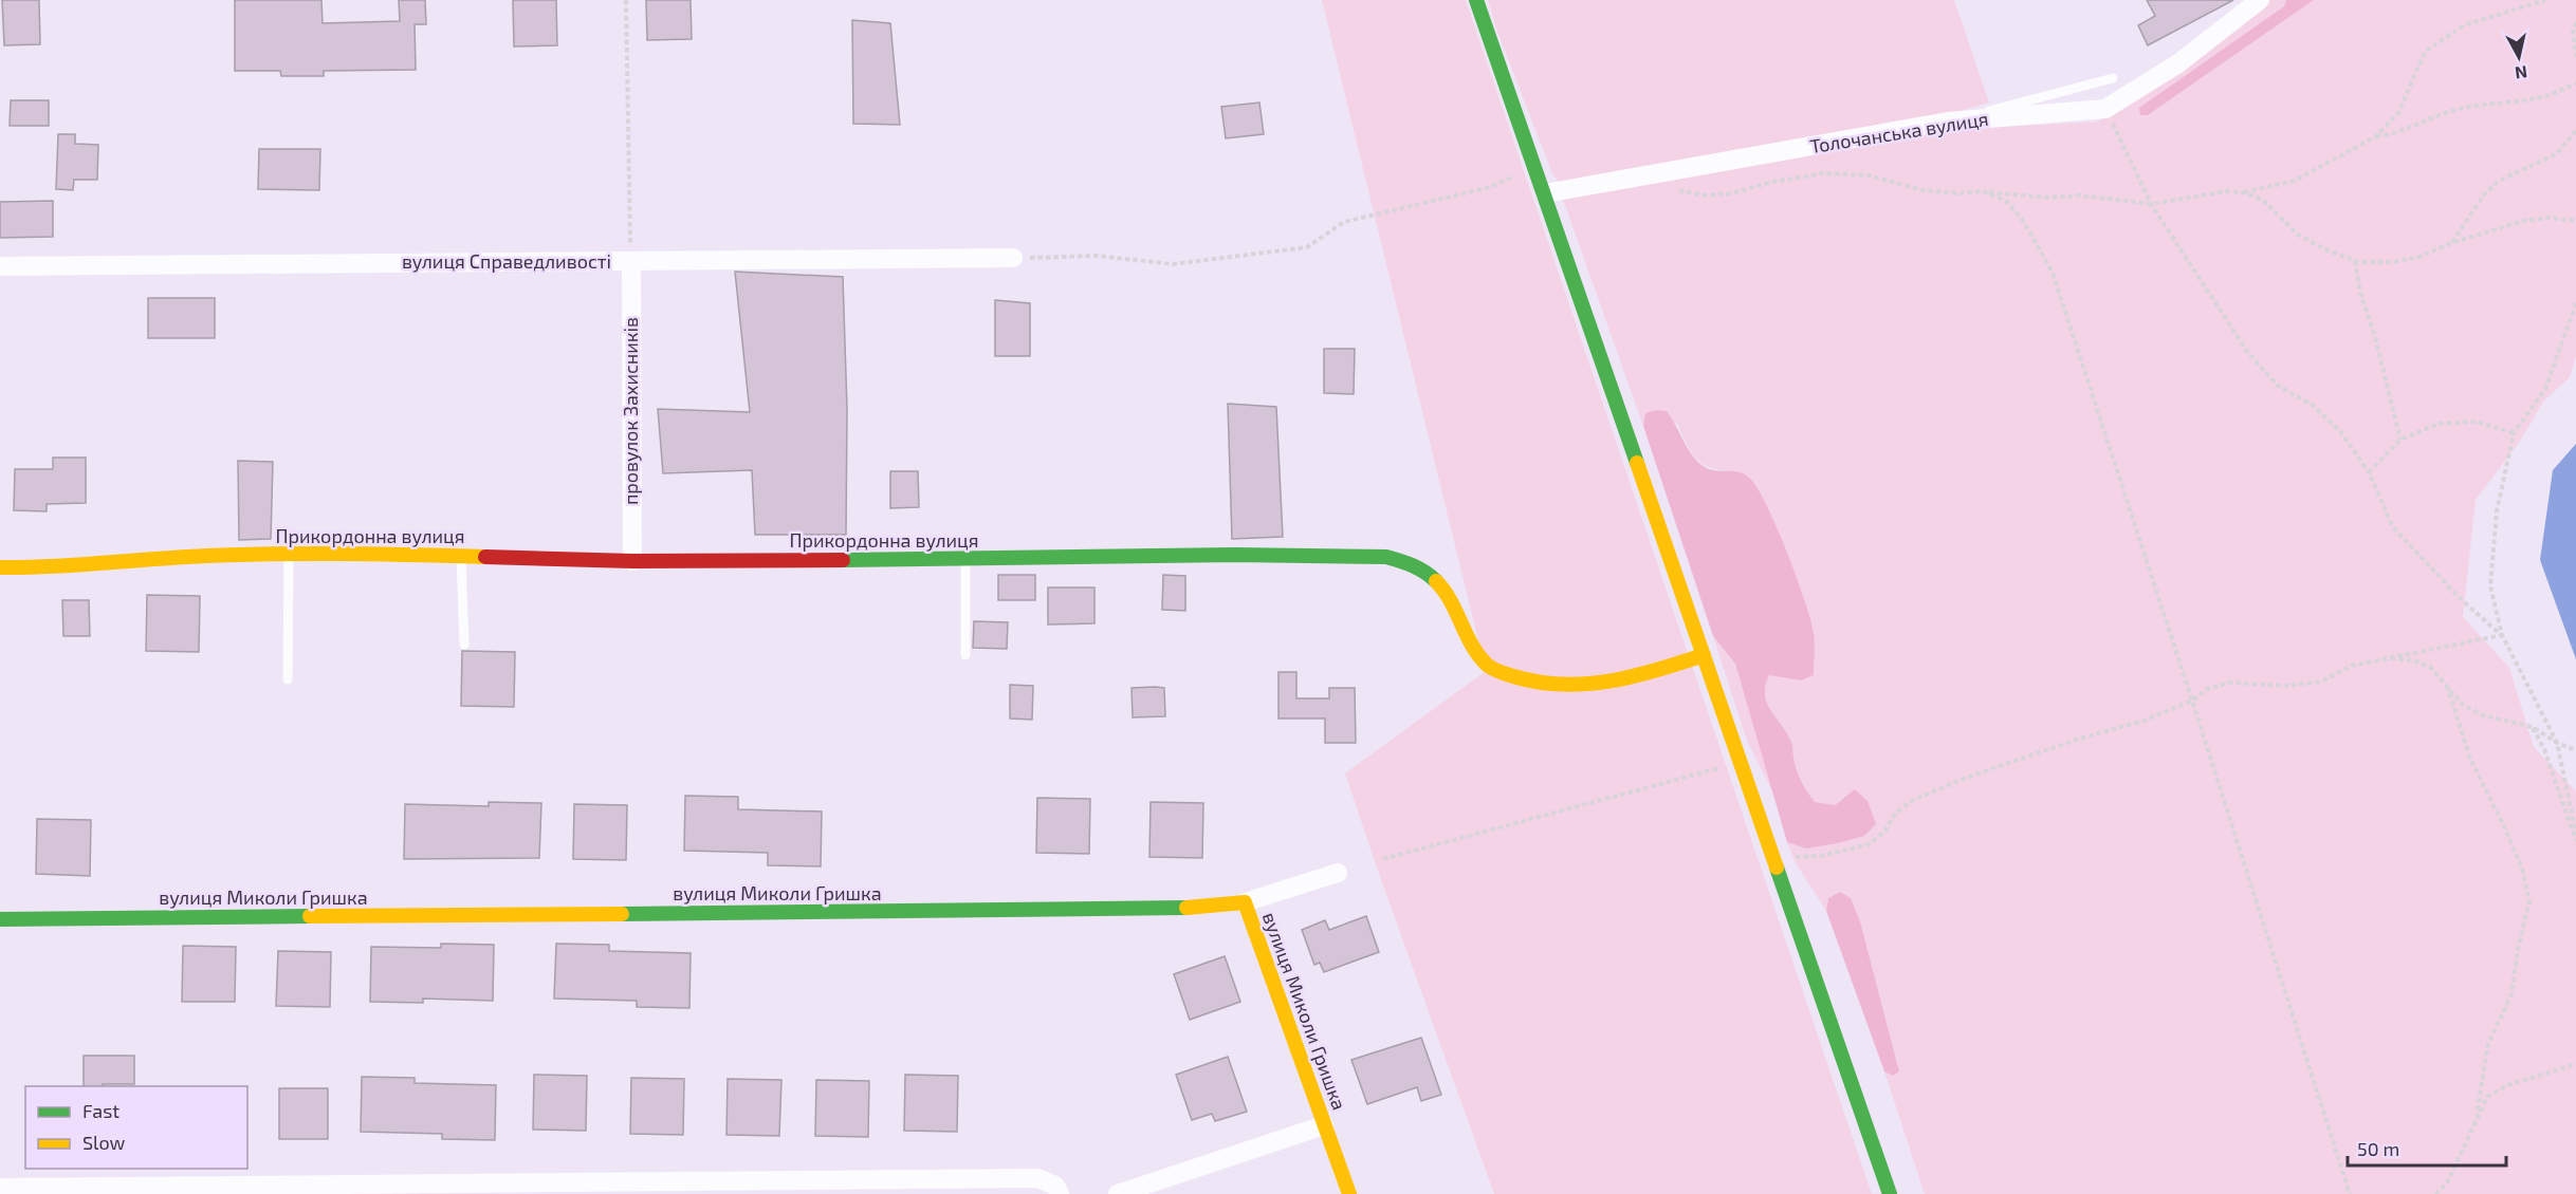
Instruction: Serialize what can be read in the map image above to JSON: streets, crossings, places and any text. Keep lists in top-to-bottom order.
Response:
{
  "streets": {
    "street": [
      "Толочанська вулиця",
      "вулиця Справедливості",
      "провулок Захисників",
      "Прикордонна вулиця",
      "вулиця Миколи Гришка"
    ]
  },
  "crossings": [
    ["вулиця Справедливості", "провулок Захисників"],
    ["провулок Захисників", "Прикордонна вулиця"]
  ],
  "legend": ["Fast", "Slow"],
  "scale_bar": "50 m",
  "north": "bottom"
}
